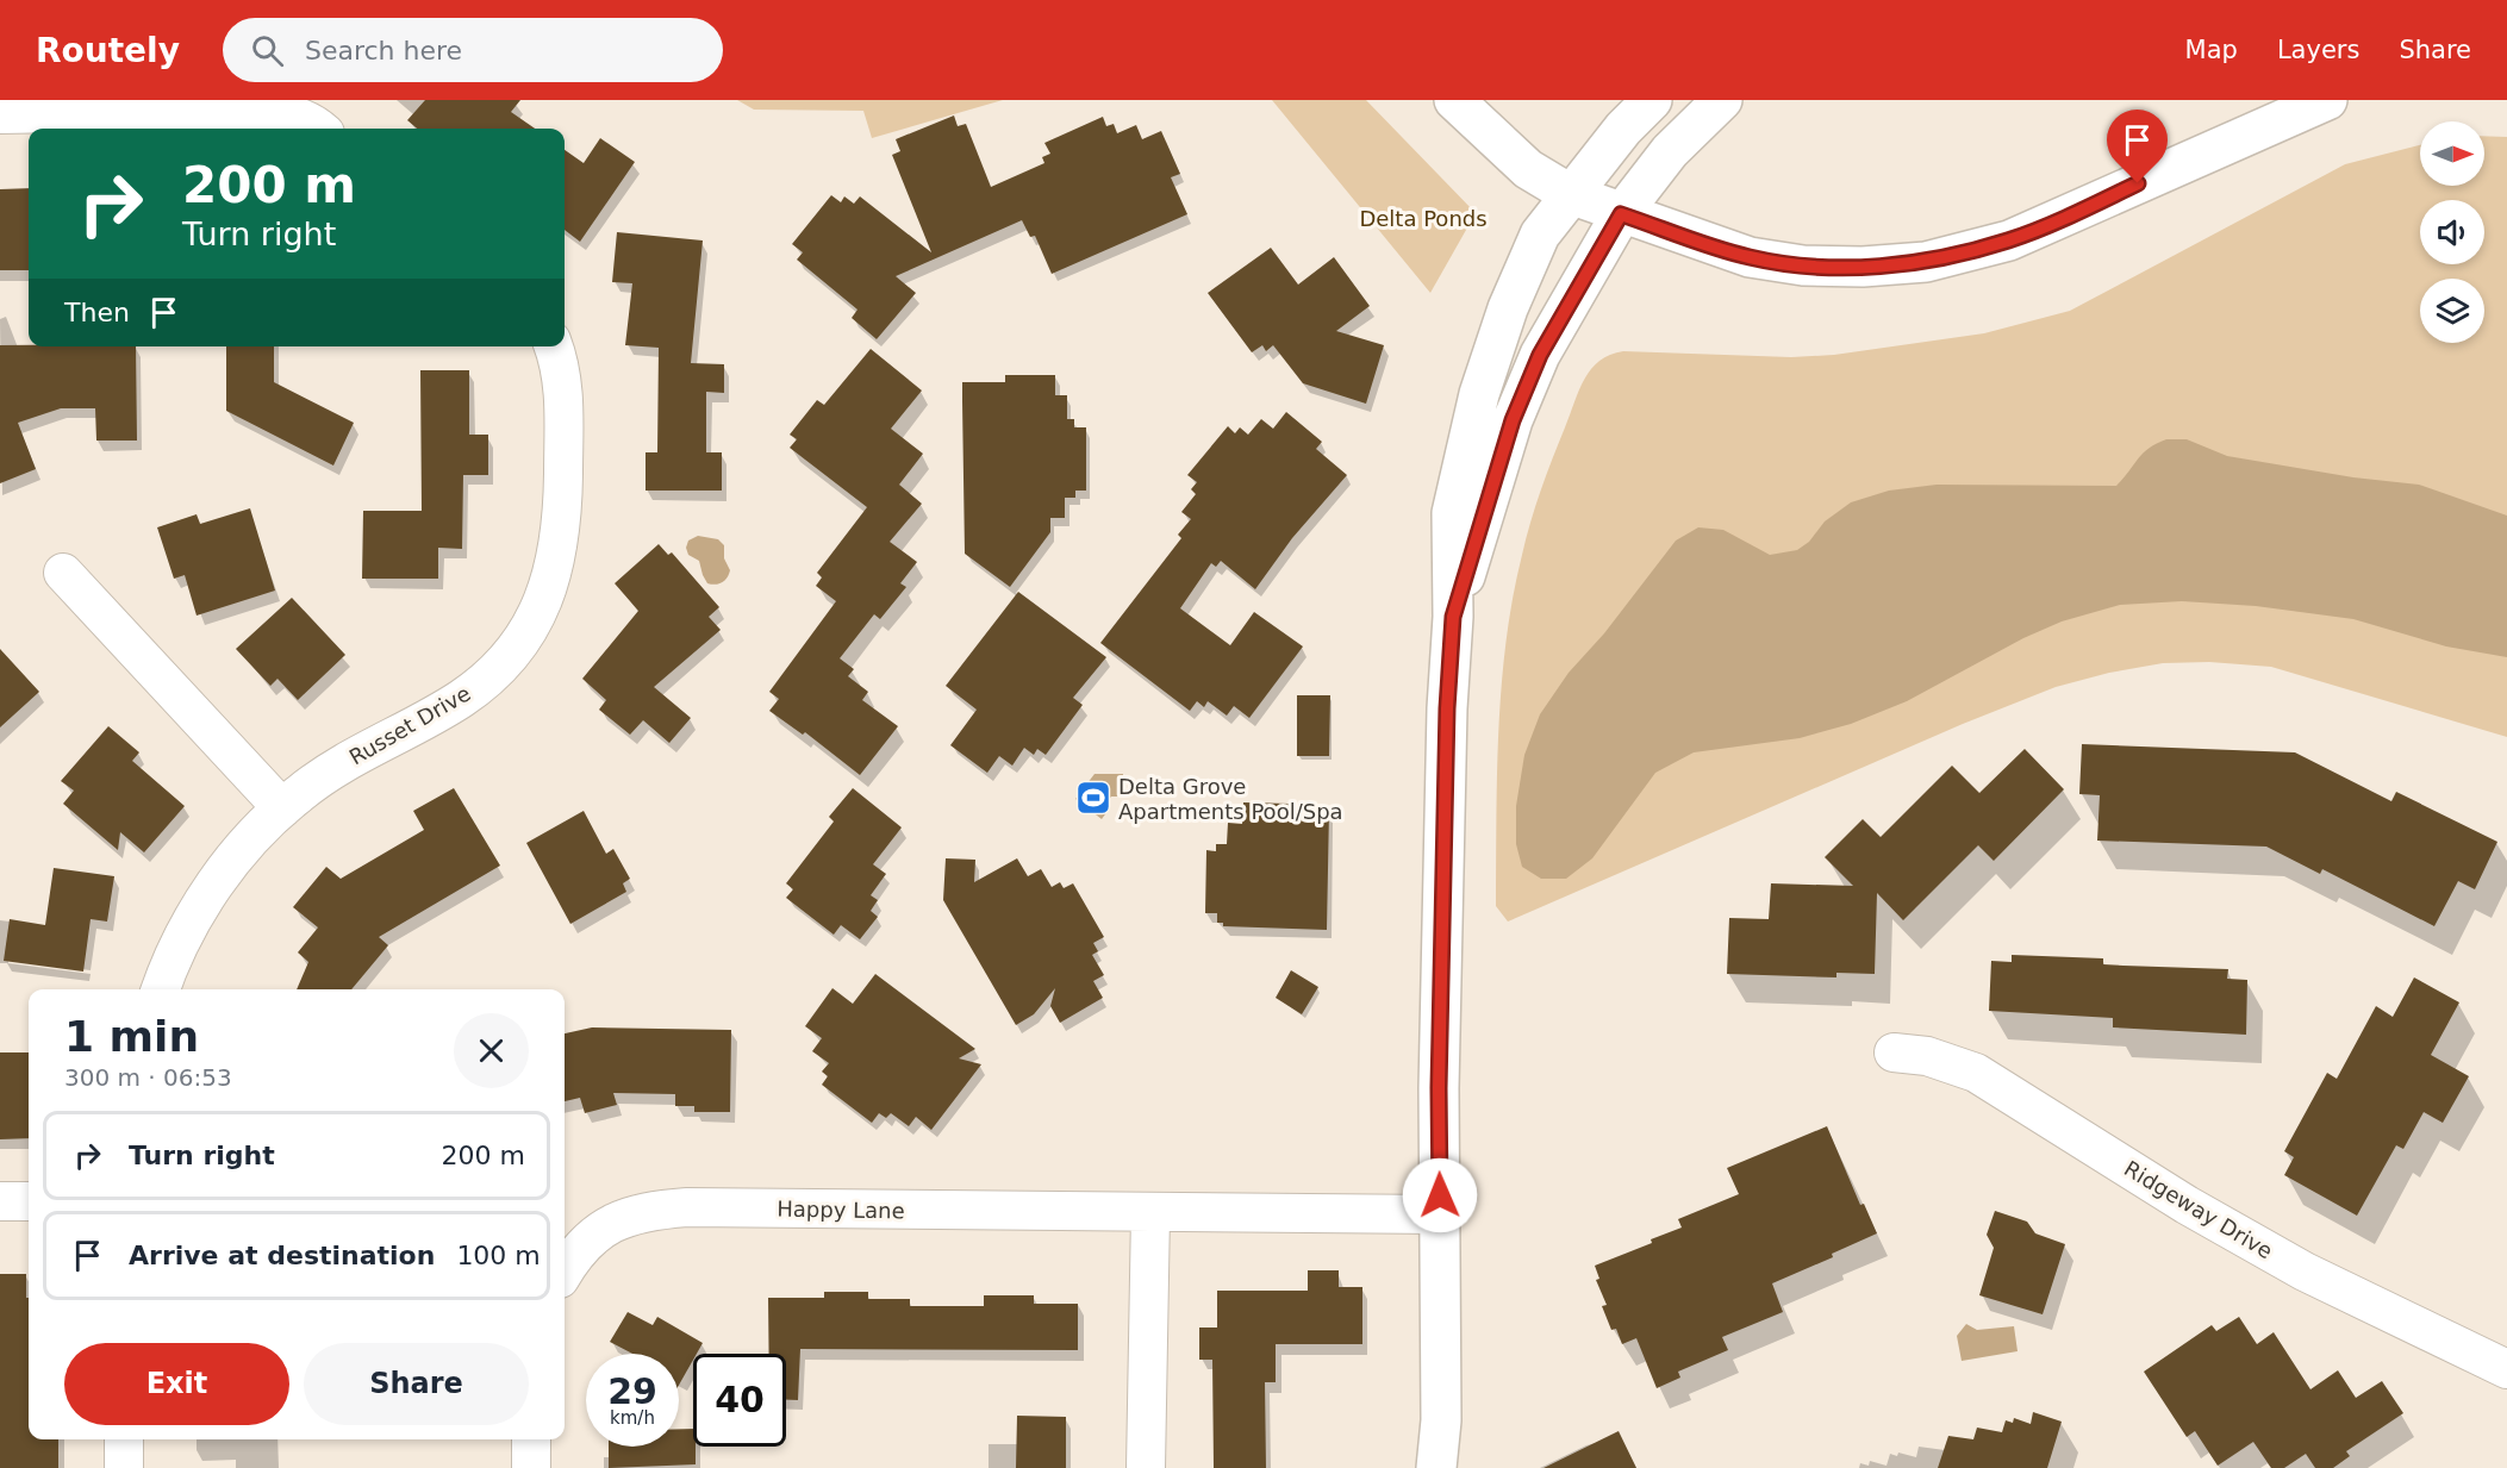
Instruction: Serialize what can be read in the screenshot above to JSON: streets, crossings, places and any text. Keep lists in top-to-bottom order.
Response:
{
  "streets": {
    "street": ["Russet Drive", "Happy Lane", "Ridgeway Drive"]
  },
  "parks": ["Delta Ponds"],
  "places": {
    "sports": ["Delta Grove Apartments Pool/Spa"]
  },
  "north": "right",
  "page": {
    "header": "Routely",
    "search": "Search here",
    "nav": ["Map", "Layers", "Share"],
    "turn": ["200 m", "Turn right"],
    "then": "Then",
    "heading": ["1 min", "300 m · 06:53"],
    "list": [
      {
        "name": "Turn right",
        "value": "200 m"
      },
      {
        "name": "Arrive at destination",
        "value": "100 m"
      }
    ],
    "buttons": ["Exit", "Share"],
    "speed": "29 km/h",
    "limit": "40"
  }
}
